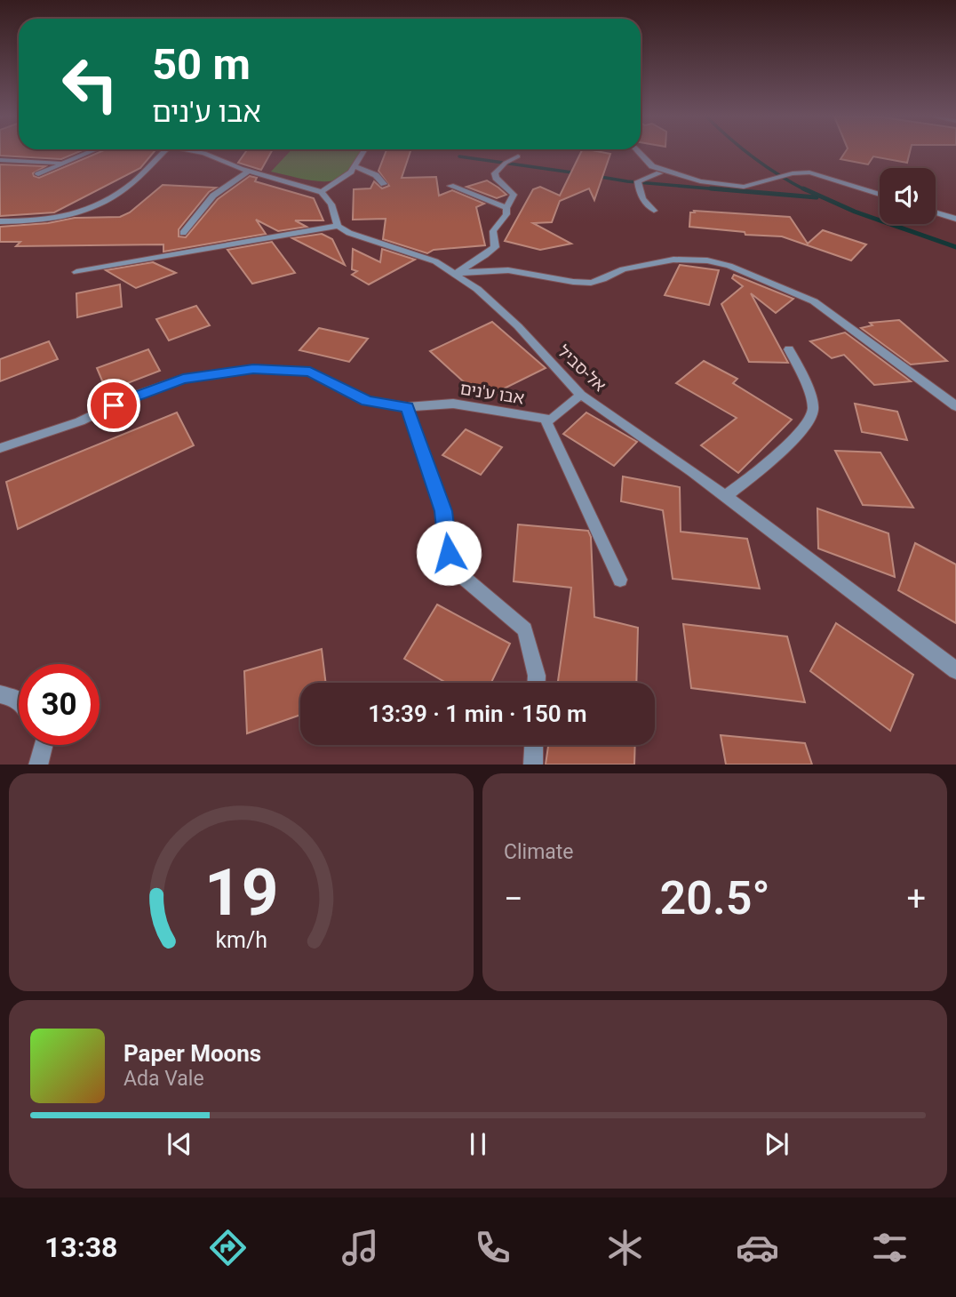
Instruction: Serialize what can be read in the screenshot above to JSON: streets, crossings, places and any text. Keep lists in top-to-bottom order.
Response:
{
  "streets": {
    "street": ["אל-סביל", "אבו ע'נים"]
  },
  "crossings": [
    ["אל-סביל", "אבו ע'נים"]
  ],
  "page": {
    "turn": ["50 m", "אבו ע'נים"],
    "limit": "30",
    "trip": "13:39 · 1 min · 150 m",
    "tile": "Climate",
    "heat": ["−", "20.5°", "+"],
    "song": ["Paper Moons", "Ada Vale"],
    "tabs": "13:38",
    "gauge": ["19", "km/h"]
  }
}
